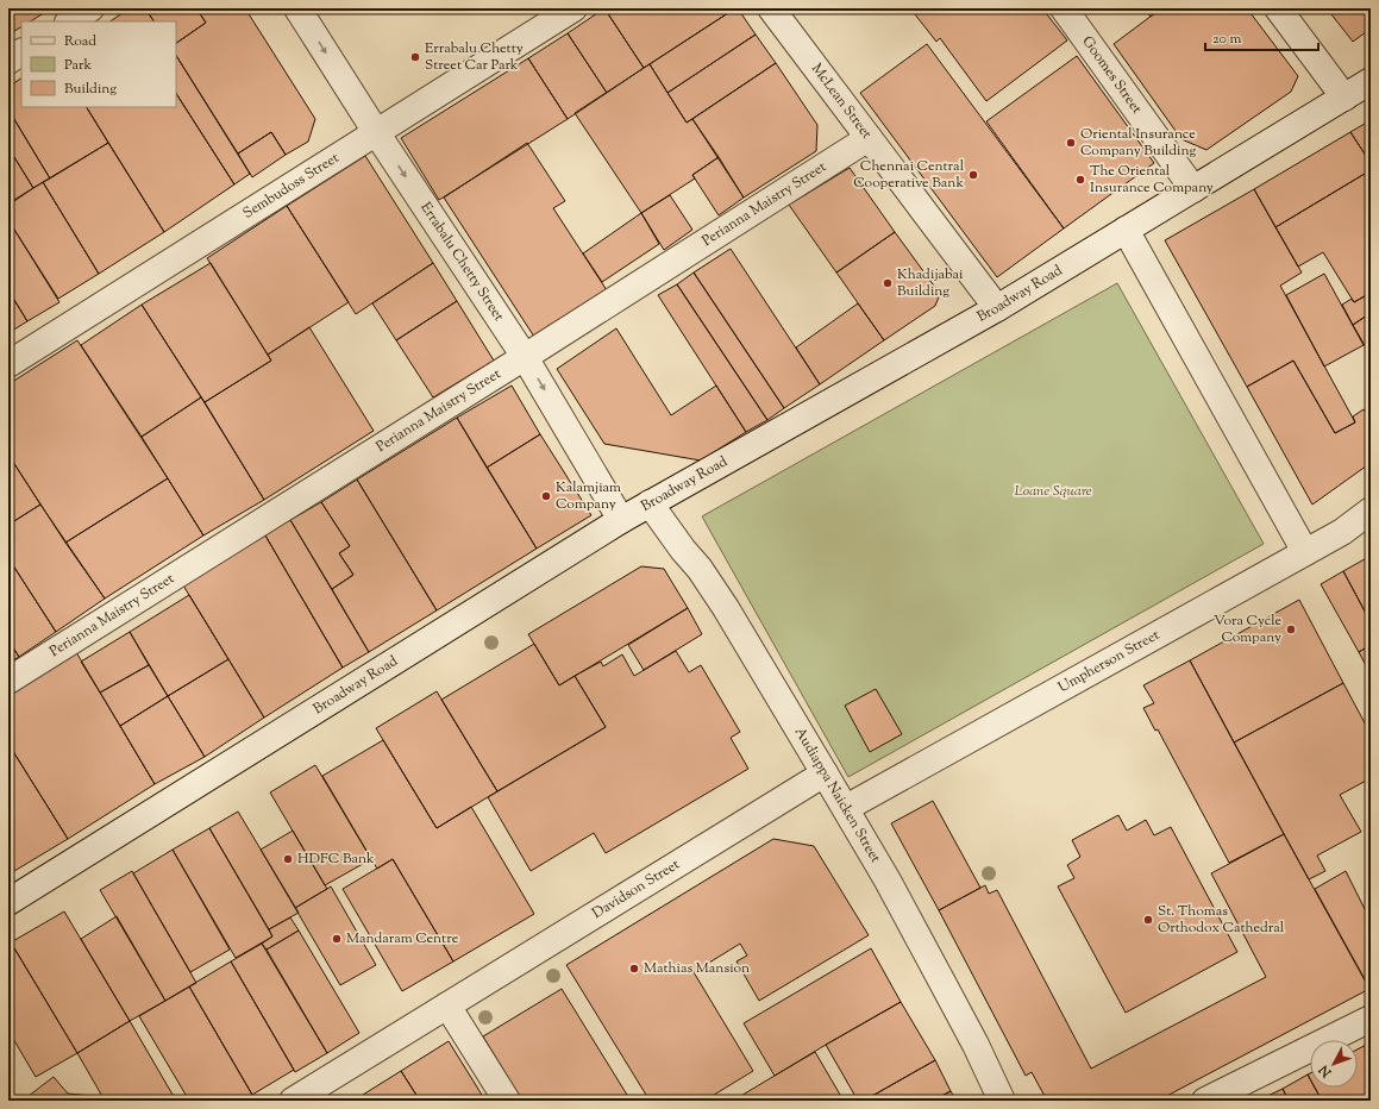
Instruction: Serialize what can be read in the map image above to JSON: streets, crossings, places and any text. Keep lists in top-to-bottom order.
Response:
{
  "streets": {
    "street": [
      "Goomes Street",
      "McLean Street",
      "Sembudoss Street",
      "Perianna Maistry Street",
      "Errabalu Chetty Street",
      "Broadway Road",
      "Umpherson Street",
      "Audiappa Naicken Street",
      "Davidson Street"
    ]
  },
  "crossings": [
    ["Goomes Street", "Broadway Road"],
    ["McLean Street", "Perianna Maistry Street"],
    ["McLean Street", "Broadway Road"],
    ["Sembudoss Street", "Errabalu Chetty Street"],
    ["Perianna Maistry Street", "Errabalu Chetty Street"],
    ["Errabalu Chetty Street", "Broadway Road"],
    ["Broadway Road", "Audiappa Naicken Street"],
    ["Umpherson Street", "Audiappa Naicken Street"],
    ["Audiappa Naicken Street", "Davidson Street"]
  ],
  "one_way": ["Errabalu Chetty Street"],
  "parks": ["Loane Square"],
  "places": [
    "Errabalu Chetty Street Car Park",
    "Oriental Insurance Company Building",
    "Chennai Central Cooperative Bank",
    "The Oriental Insurance Company",
    "Khadijabai Building",
    "Kalamjiam Company",
    "Vora Cycle Company",
    "HDFC Bank",
    "St. Thomas Orthodox Cathedral",
    "Mandaram Centre",
    "Mathias Mansion"
  ],
  "legend": ["Road", "Park", "Building"],
  "scale_bar": "20 m",
  "north": "bottom left"
}
